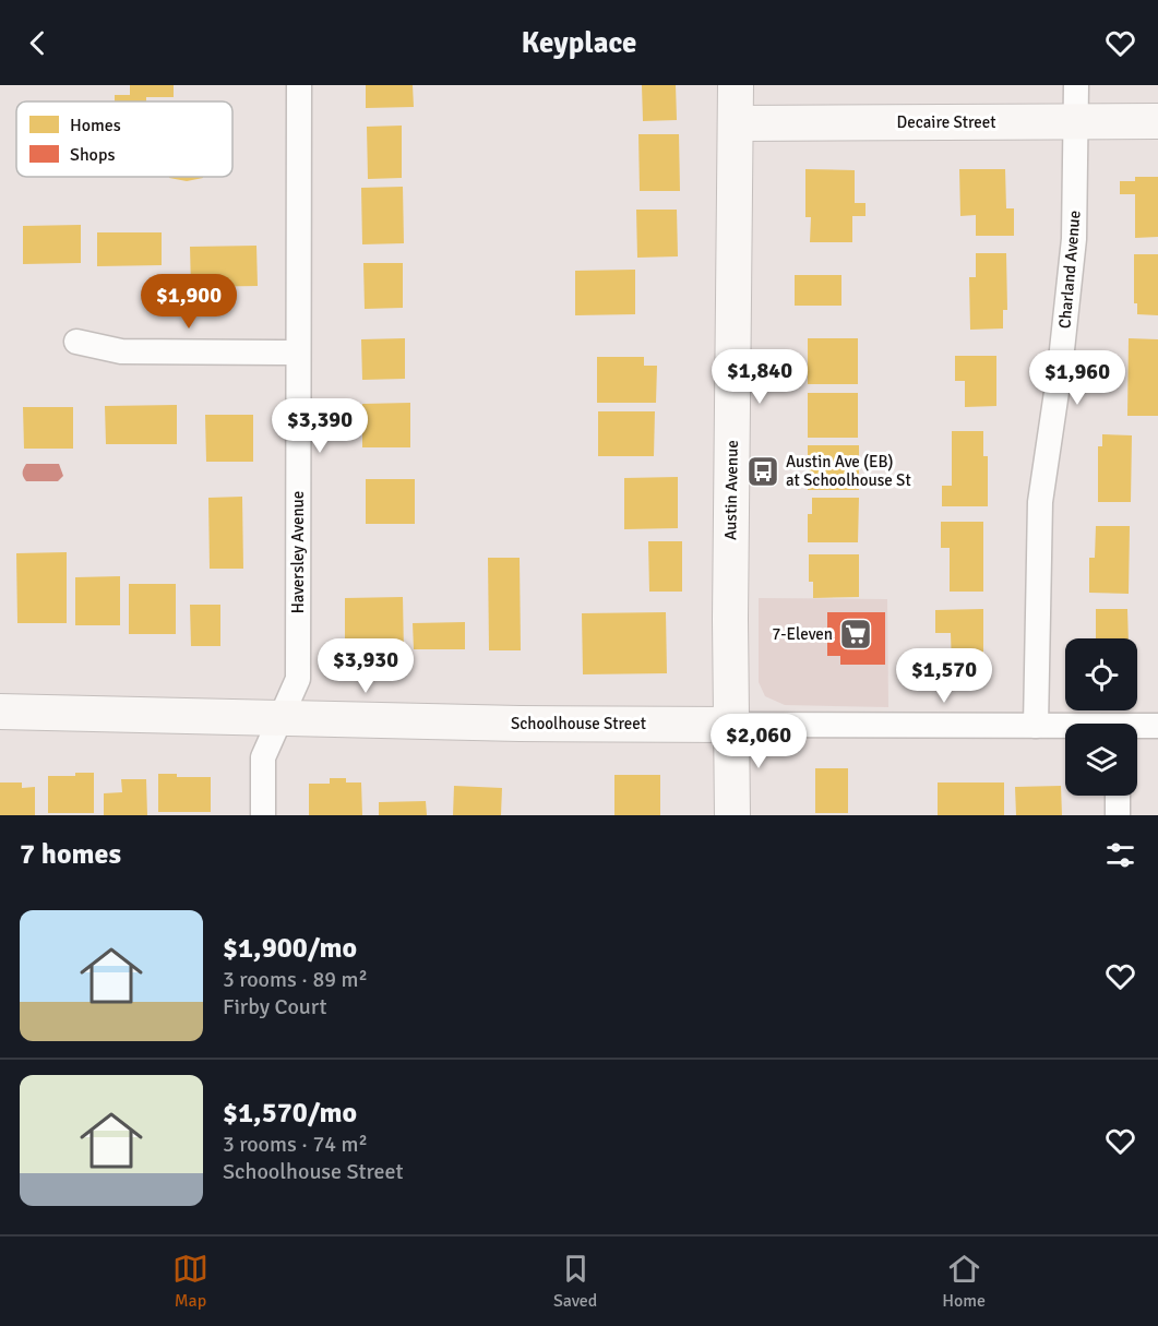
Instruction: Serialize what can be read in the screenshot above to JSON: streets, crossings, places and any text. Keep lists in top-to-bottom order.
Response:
{
  "streets": {
    "street": [
      "Decaire Street",
      "Charland Avenue",
      "Austin Avenue",
      "Haversley Avenue",
      "Schoolhouse Street"
    ]
  },
  "crossings": [
    ["Decaire Street", "Charland Avenue"],
    ["Decaire Street", "Austin Avenue"],
    ["Charland Avenue", "Schoolhouse Street"],
    ["Austin Avenue", "Schoolhouse Street"],
    ["Haversley Avenue", "Schoolhouse Street"]
  ],
  "places": {
    "bus stop": ["Austin Ave (EB) at Schoolhouse St"],
    "supermarket": ["7-Eleven"]
  },
  "legend": ["Homes", "Shops"],
  "page": {
    "header": "Keyplace",
    "price": [
      "$1,900",
      "$1,840",
      "$1,960",
      "$3,390",
      "$3,930",
      "$1,570",
      "$2,060"
    ],
    "heading": "7 homes",
    "list": [
      {
        "name": "$1,900/mo",
        "note": "3 rooms · 89 m² · Firby Court"
      },
      {
        "name": "$1,570/mo",
        "note": "3 rooms · 74 m² · Schoolhouse Street"
      }
    ],
    "tabs": ["Map", "Saved", "Home"]
  }
}
